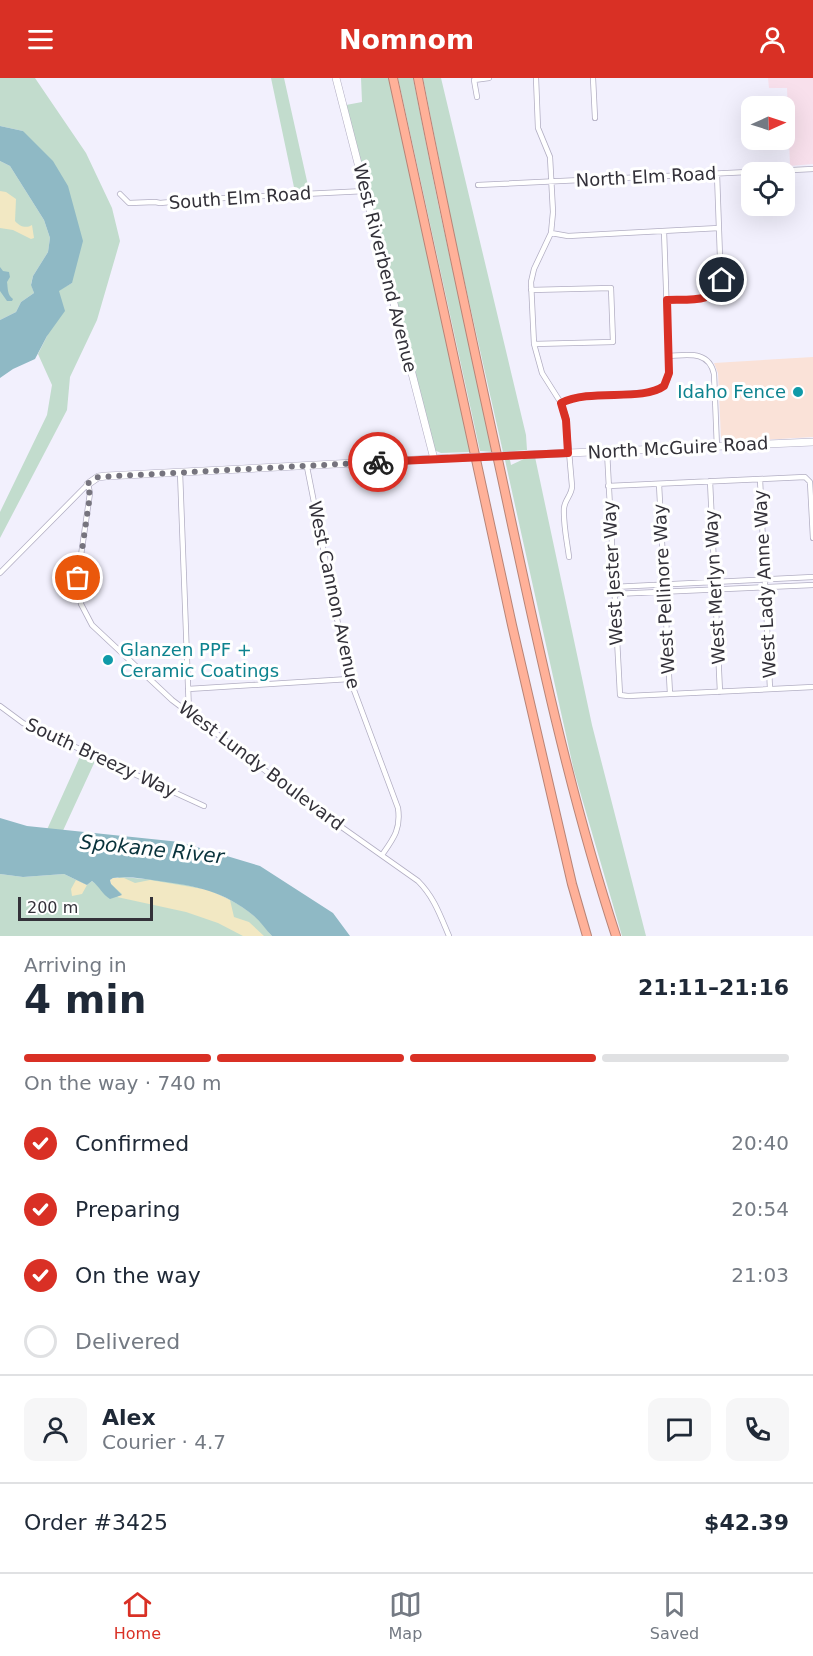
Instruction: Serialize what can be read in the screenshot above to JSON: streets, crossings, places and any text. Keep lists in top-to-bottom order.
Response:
{
  "streets": {
    "street": [
      "North Elm Road",
      "South Elm Road",
      "West Riverbend Avenue",
      "North McGuire Road",
      "West Jester Way",
      "West Lady Anne Way",
      "West Merlyn Way",
      "West Pellinore Way",
      "West Cannon Avenue",
      "South Breezy Way",
      "West Lundy Boulevard"
    ]
  },
  "crossings": [
    ["South Elm Road", "West Riverbend Avenue"],
    ["West Riverbend Avenue", "North McGuire Road"],
    ["North McGuire Road", "West Jester Way"],
    ["North McGuire Road", "West Cannon Avenue"],
    ["North McGuire Road", "West Lundy Boulevard"],
    ["West Jester Way", "West Pellinore Way"],
    ["West Cannon Avenue", "West Lundy Boulevard"]
  ],
  "water": ["Spokane River"],
  "places": ["Idaho Fence", "Glanzen PPF + Ceramic Coatings"],
  "scale_bar": "200 m",
  "north": "right",
  "page": {
    "header": "Nomnom",
    "scale": "200 m",
    "heading": ["4 min", "Arriving in", "21:11–21:16"],
    "panel": [
      "Alex",
      "Courier · 4.7",
      "Order #3425",
      "$42.39"
    ],
    "bar": "On the way · 740 m",
    "list": [
      ["Confirmed", "20:40"],
      ["Preparing", "20:54"],
      ["On the way", "21:03"],
      "Delivered"
    ],
    "tabs": ["Home", "Map", "Saved"]
  }
}
